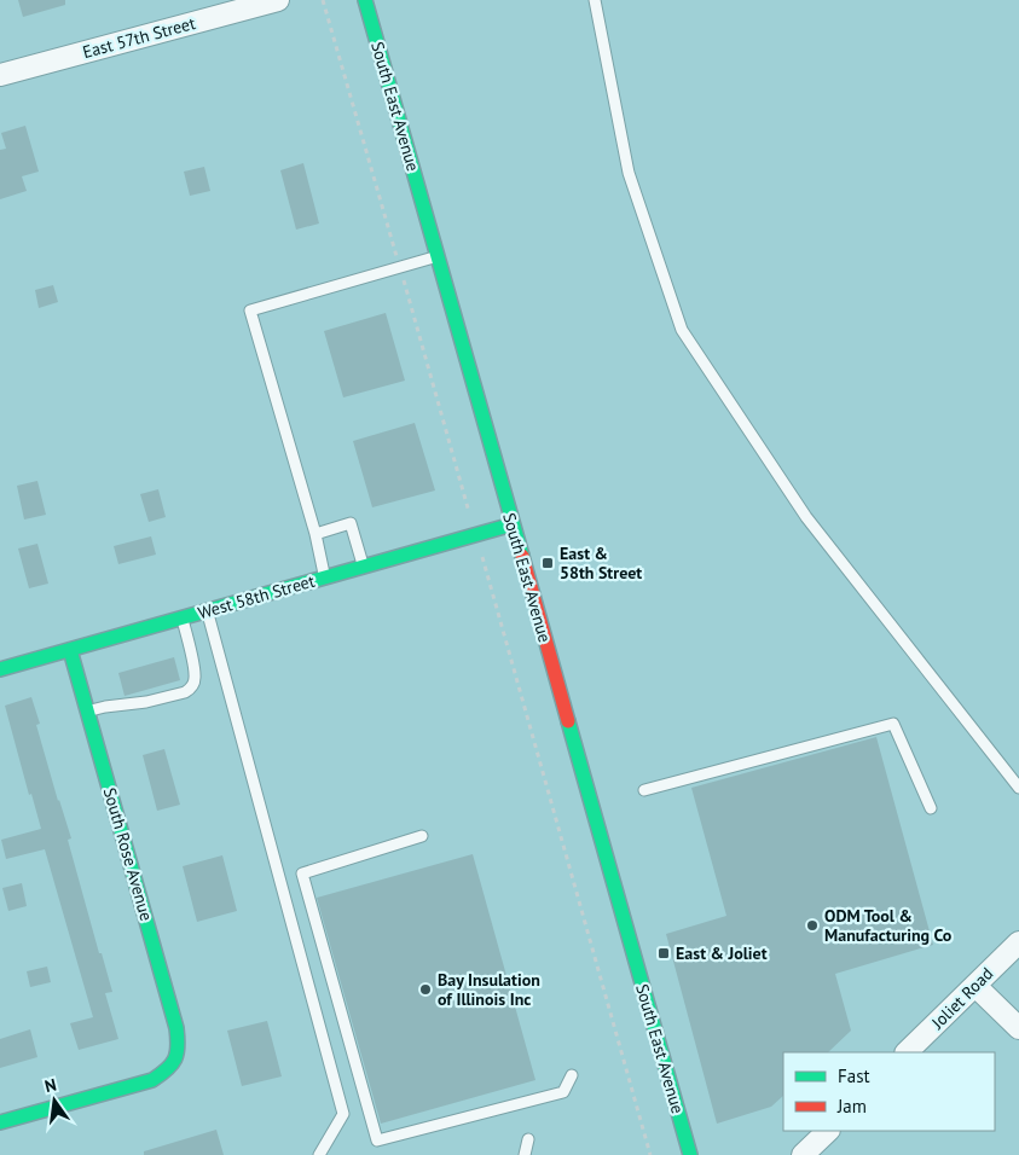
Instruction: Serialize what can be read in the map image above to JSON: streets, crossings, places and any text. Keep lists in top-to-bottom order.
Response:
{
  "streets": {
    "main road": ["South East Avenue", "West 58th Street", "South Rose Avenue"],
    "street": ["East 57th Street", "Joliet Road"]
  },
  "crossings": [
    ["South East Avenue", "West 58th Street"],
    ["West 58th Street", "South Rose Avenue"]
  ],
  "places": {
    "transit": ["East & 58th Street", "East & Joliet"],
    "other": ["ODM Tool & Manufacturing Co", "Bay Insulation of Illinois Inc"]
  },
  "legend": ["Fast", "Jam"],
  "north": "top"
}
